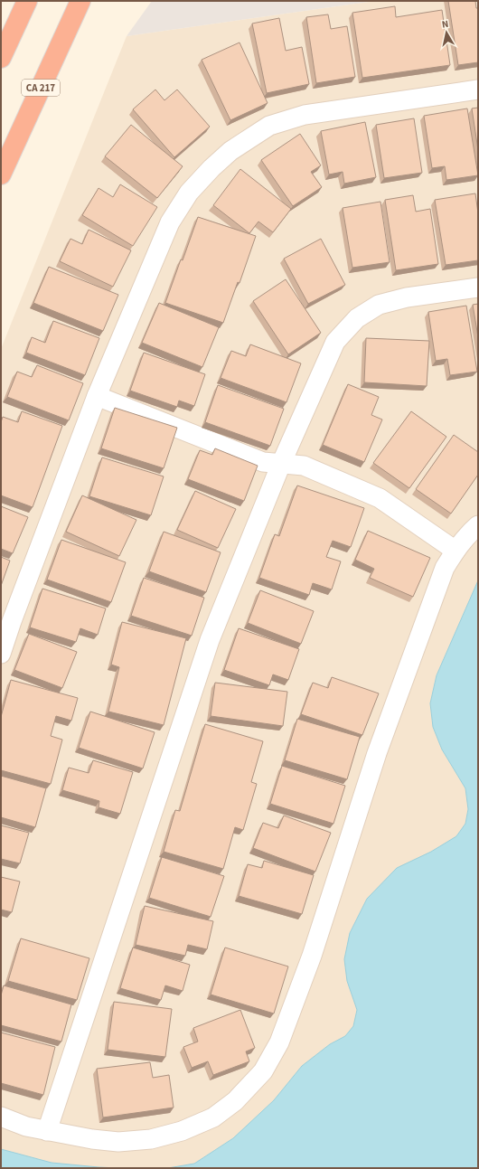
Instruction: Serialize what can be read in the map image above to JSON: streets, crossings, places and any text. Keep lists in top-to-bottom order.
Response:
{
  "streets": {
    "highway": ["CA 217"]
  },
  "north": "top"
}
